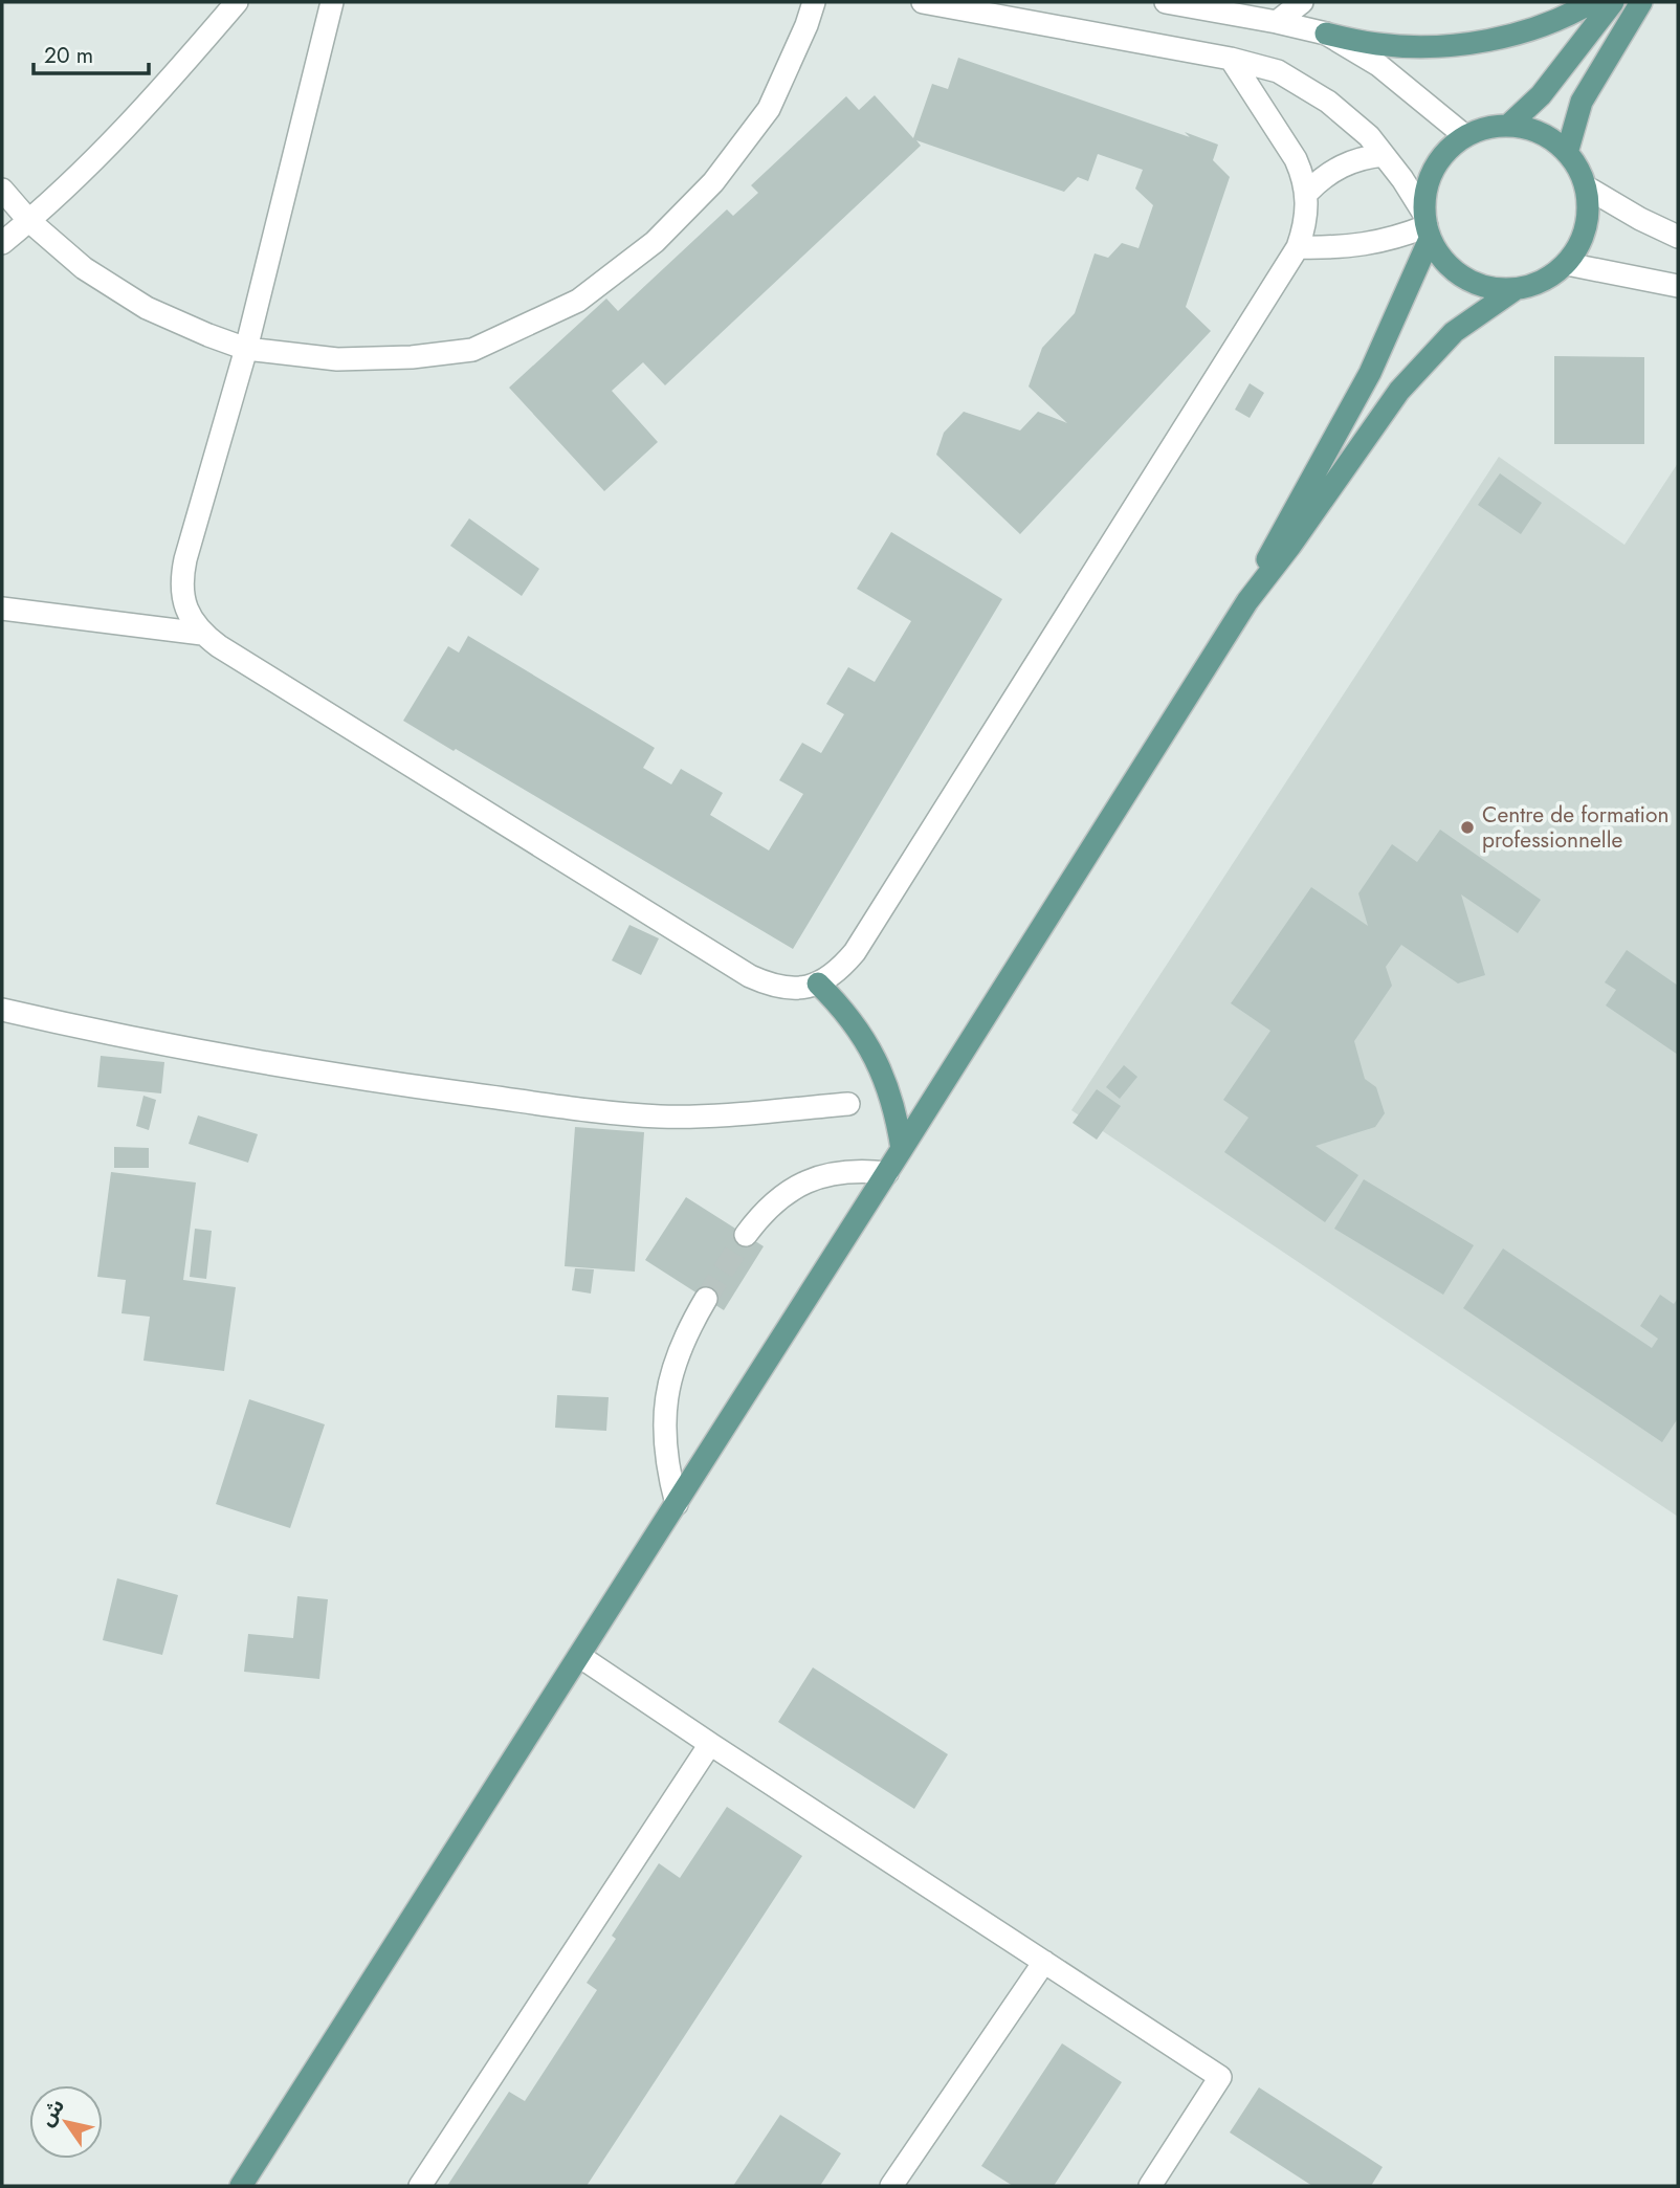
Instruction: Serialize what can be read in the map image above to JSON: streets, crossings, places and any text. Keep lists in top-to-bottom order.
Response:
{
  "places": ["Centre de formation professionnelle"],
  "scale_bar": "20 m",
  "north": "top left"
}
